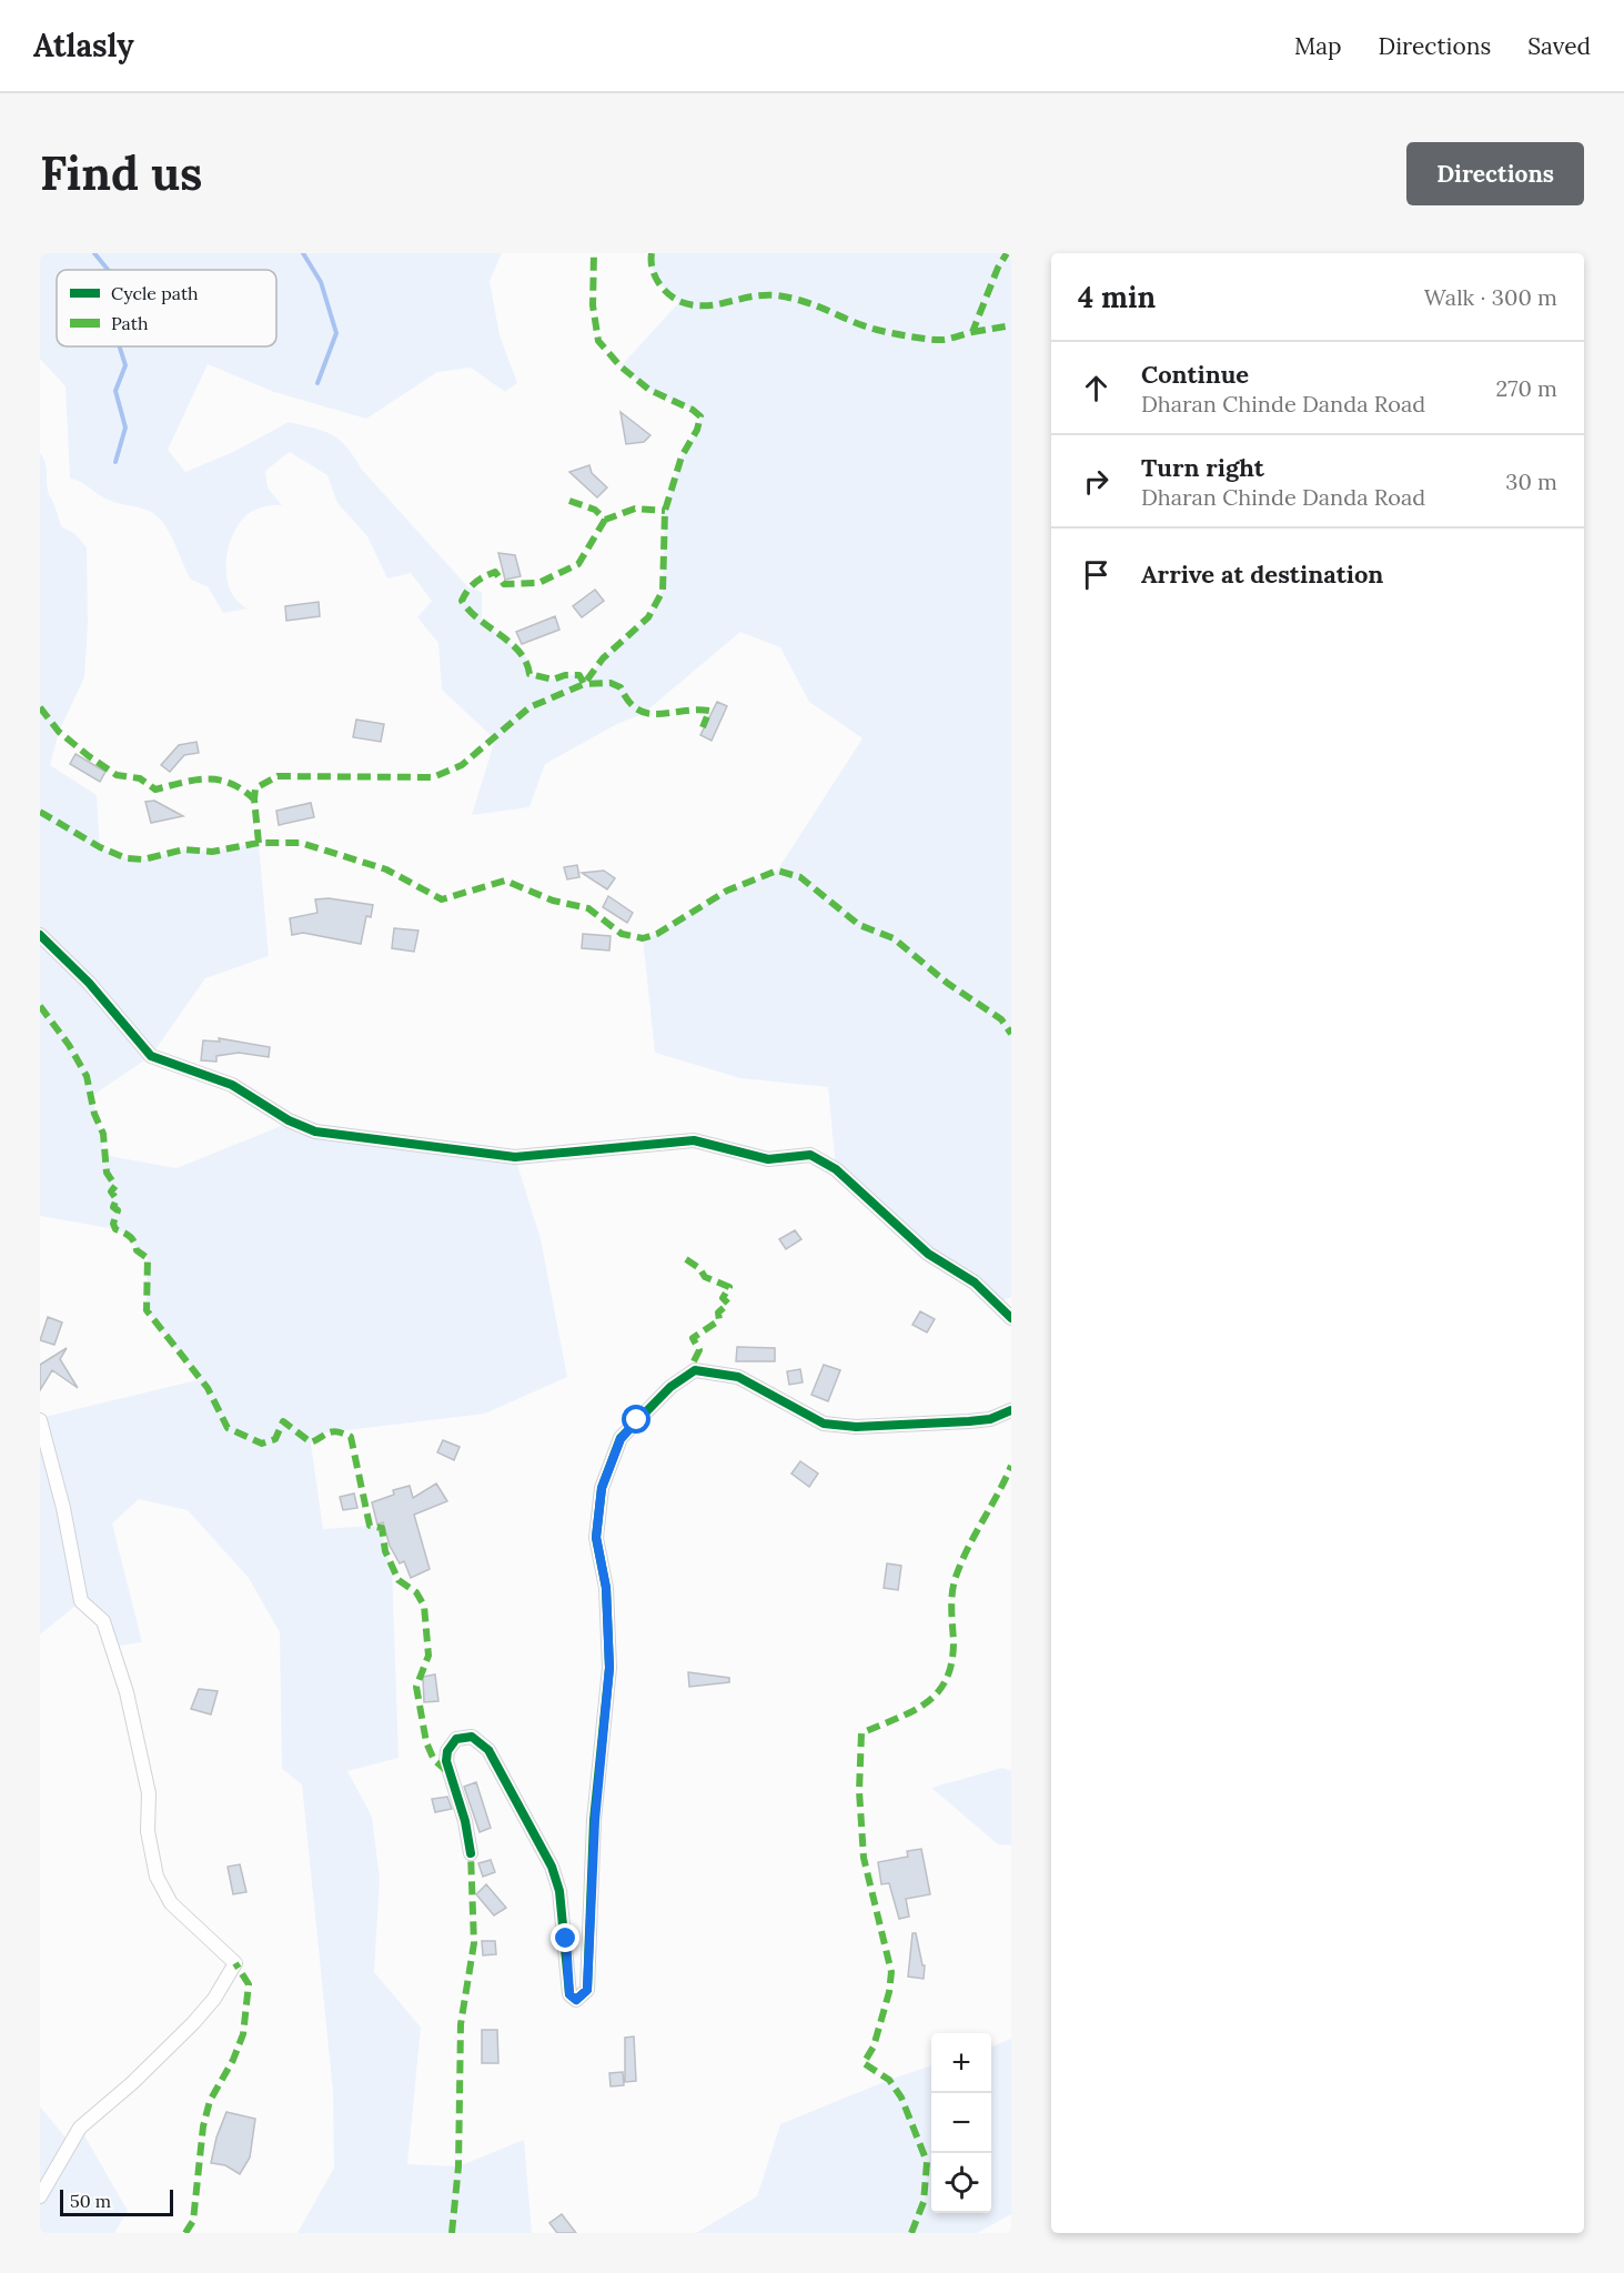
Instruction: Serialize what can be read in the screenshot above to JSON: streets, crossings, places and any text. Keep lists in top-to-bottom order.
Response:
{
  "legend": ["Cycle path", "Path"],
  "scale_bar": "50 m",
  "page": {
    "header": "Atlasly",
    "nav": ["Map", "Directions", "Saved"],
    "buttons": "Directions",
    "title": "Find us",
    "heading": ["4 min", "Walk · 300 m"],
    "list": [
      ["Continue", "Dharan Chinde Danda Road", "270 m"],
      ["Turn right", "Dharan Chinde Danda Road", "30 m"],
      "Arrive at destination"
    ],
    "map_buttons": ["+", "−"],
    "scale": "50 m"
  }
}
